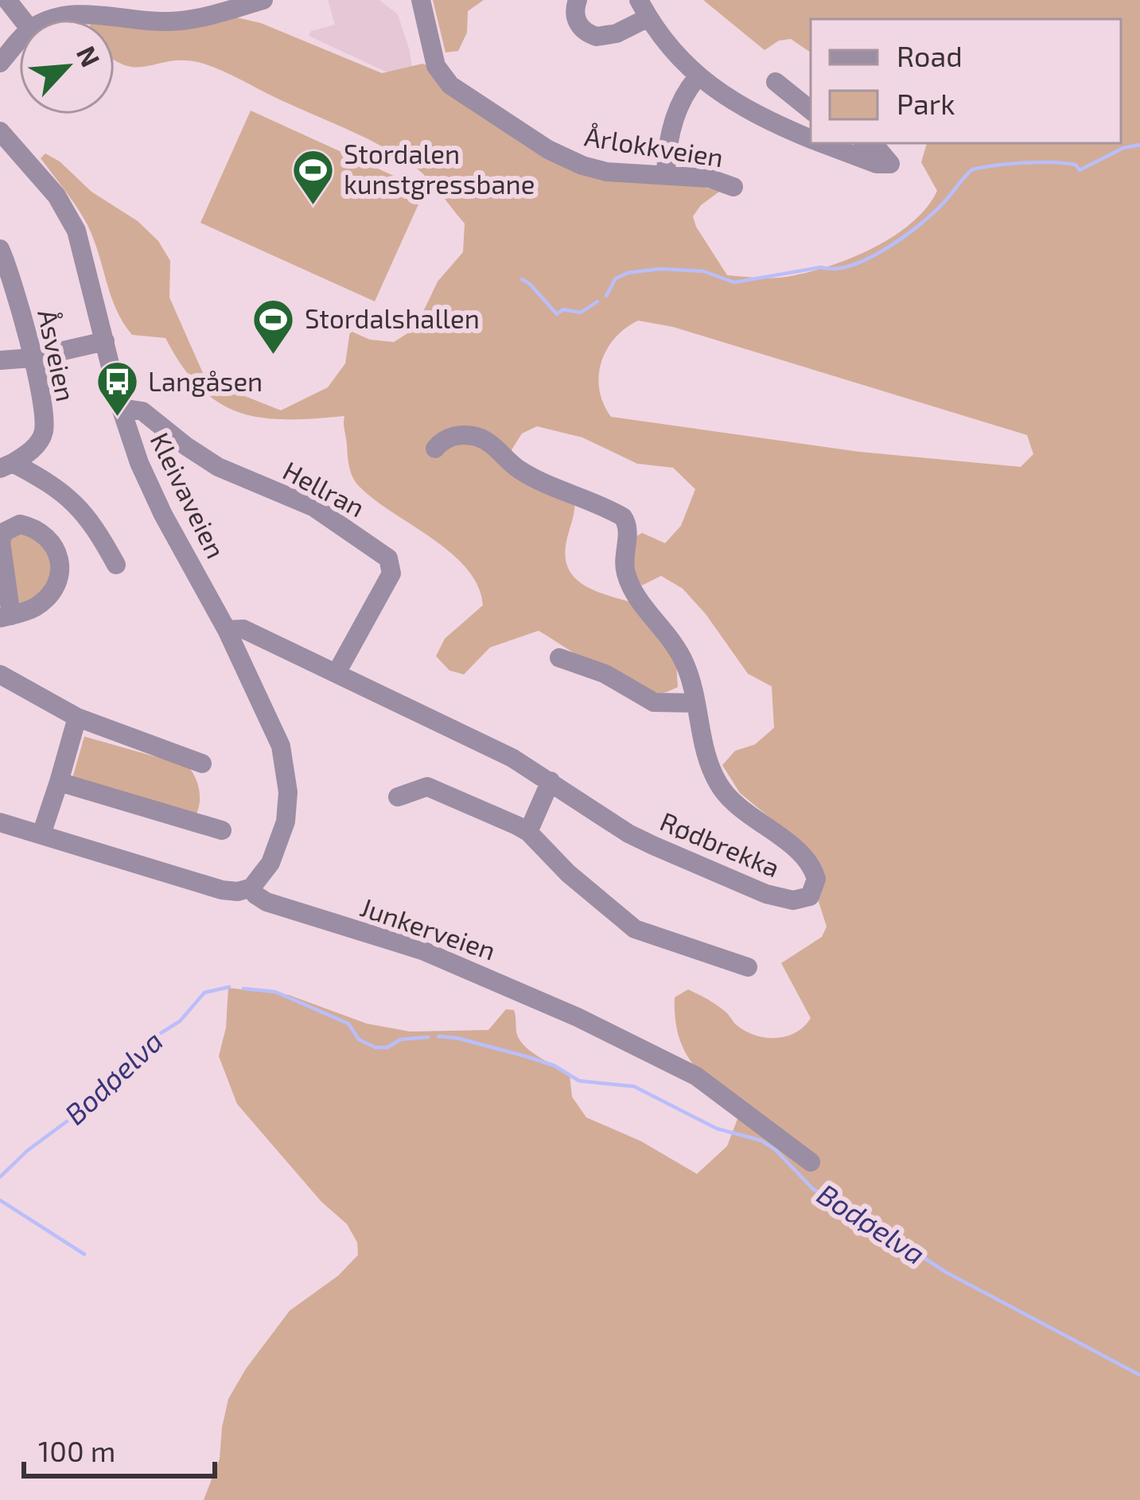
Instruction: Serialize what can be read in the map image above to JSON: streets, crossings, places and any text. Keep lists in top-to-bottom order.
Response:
{
  "streets": {
    "street": [
      "Årlokkveien",
      "Åsveien",
      "Hellran",
      "Kleivaveien",
      "Rødbrekka",
      "Junkerveien"
    ]
  },
  "crossings": [
    ["Hellran", "Kleivaveien"],
    ["Hellran", "Rødbrekka"],
    ["Kleivaveien", "Rødbrekka"],
    ["Kleivaveien", "Junkerveien"]
  ],
  "water": ["Bodøelva"],
  "places": {
    "sports": ["Stordalen kunstgressbane", "Stordalshallen"],
    "bus stop": ["Langåsen"]
  },
  "legend": ["Road", "Park"],
  "scale_bar": "100 m",
  "north": "top right"
}
